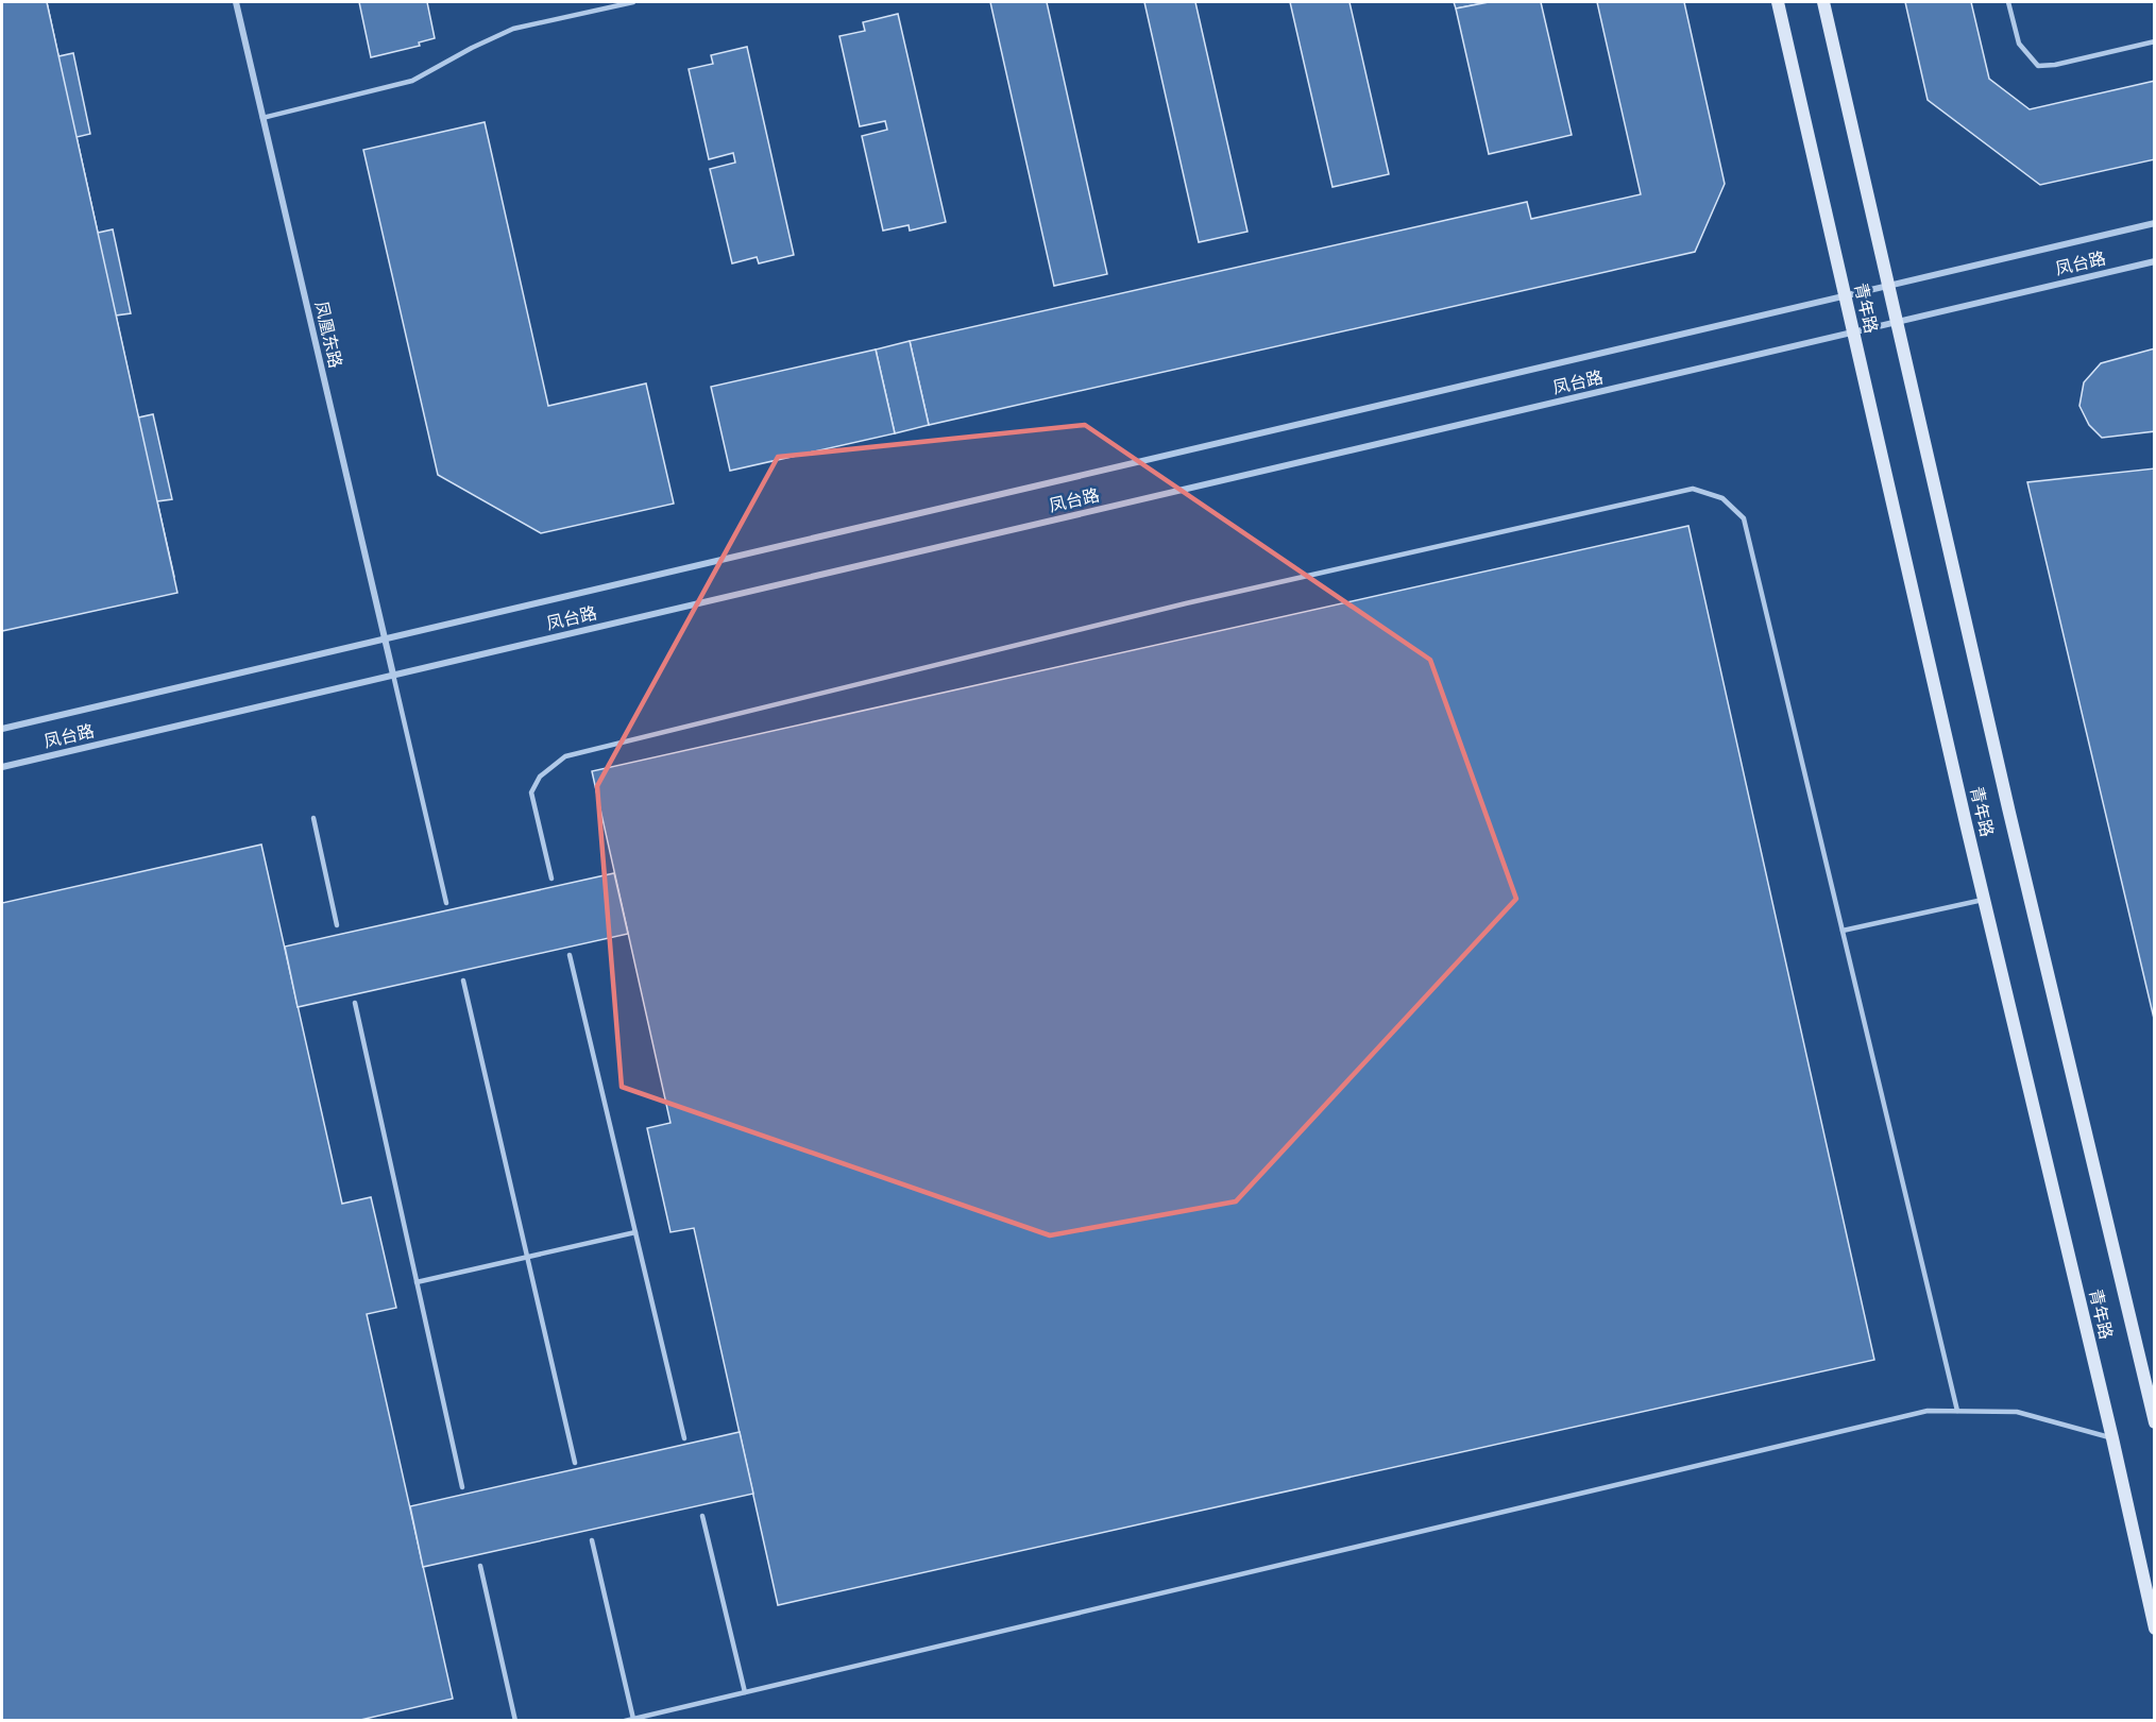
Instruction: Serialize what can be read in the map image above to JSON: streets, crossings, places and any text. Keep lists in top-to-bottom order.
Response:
{
  "streets": {
    "street": ["凤台路", "青年路", "凤凰东路"]
  },
  "crossings": [
    ["凤台路", "青年路"],
    ["凤台路", "凤凰东路"]
  ]
}
